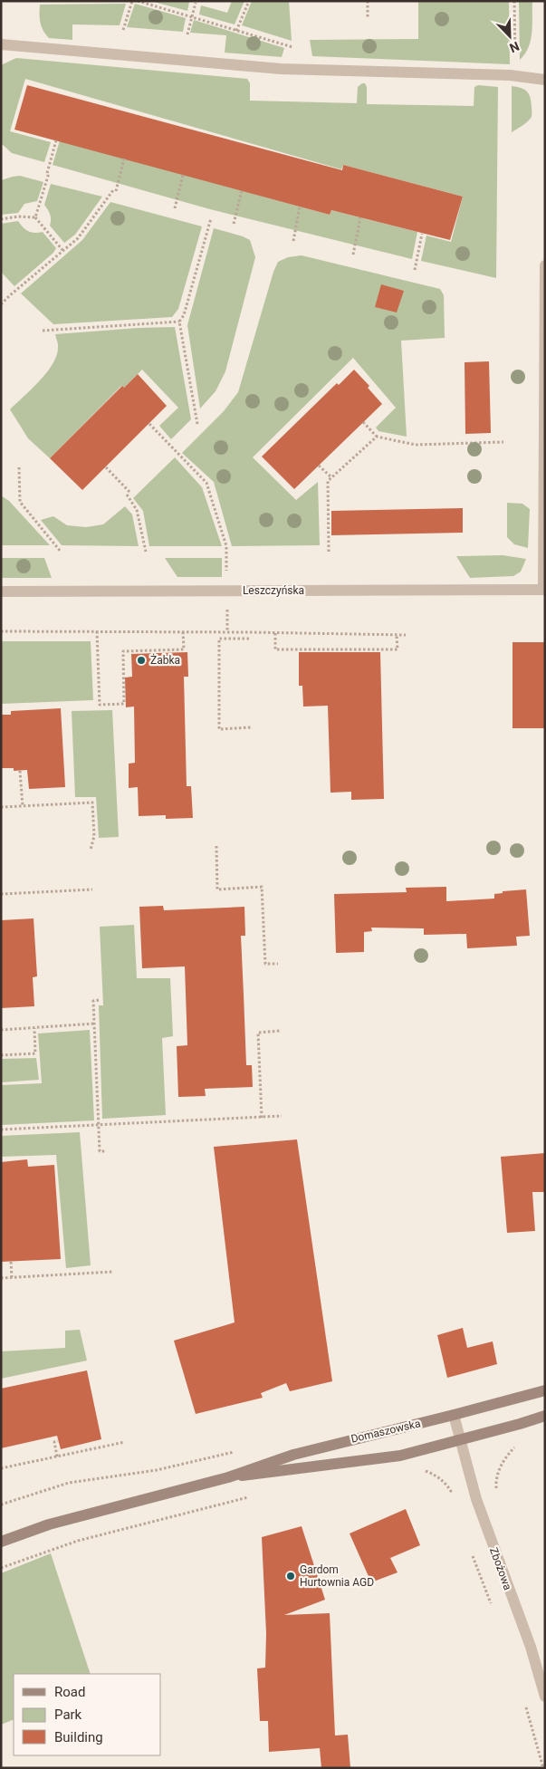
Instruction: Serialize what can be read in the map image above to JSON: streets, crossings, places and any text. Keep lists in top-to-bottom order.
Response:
{
  "streets": {
    "street": ["Leszczyńska", "Domaszowska", "Zbożowa"]
  },
  "crossings": [
    ["Domaszowska", "Zbożowa"]
  ],
  "places": ["Żabka", "Gardom Hurtownia AGD"],
  "legend": ["Road", "Park", "Building"],
  "north": "bottom right"
}
